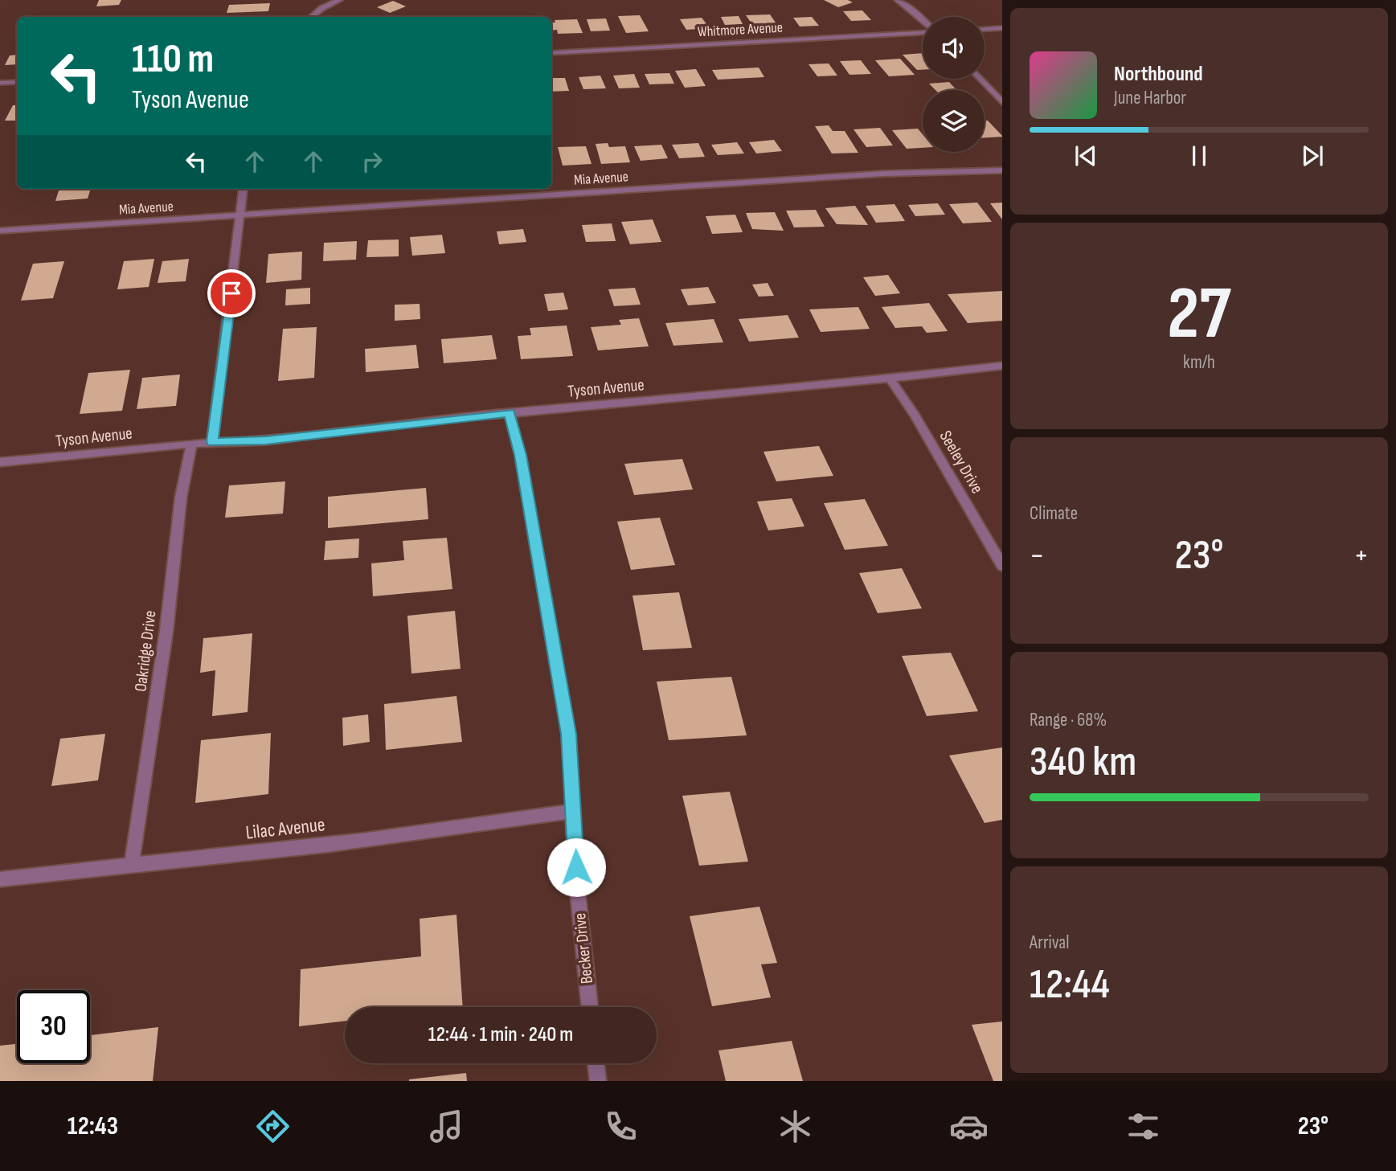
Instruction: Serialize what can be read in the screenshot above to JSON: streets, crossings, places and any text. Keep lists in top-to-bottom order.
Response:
{
  "streets": {
    "street": [
      "Whitmore Avenue",
      "Mia Avenue",
      "Tyson Avenue",
      "Seeley Drive",
      "Oakridge Drive",
      "Lilac Avenue",
      "Becker Drive"
    ]
  },
  "crossings": [
    ["Tyson Avenue", "Seeley Drive"],
    ["Tyson Avenue", "Oakridge Drive"],
    ["Tyson Avenue", "Becker Drive"],
    ["Oakridge Drive", "Lilac Avenue"],
    ["Lilac Avenue", "Becker Drive"]
  ],
  "page": {
    "turn": ["110 m", "Tyson Avenue"],
    "song": ["Northbound", "June Harbor"],
    "tile": [
      ["27", "km/h"],
      "Climate",
      ["Range · 68%", "340 km"],
      ["Arrival", "12:44"]
    ],
    "heat": ["−", "23°", "+"],
    "limit": "30",
    "trip": "12:44 · 1 min · 240 m",
    "tabs": ["12:43", "23°"]
  }
}
